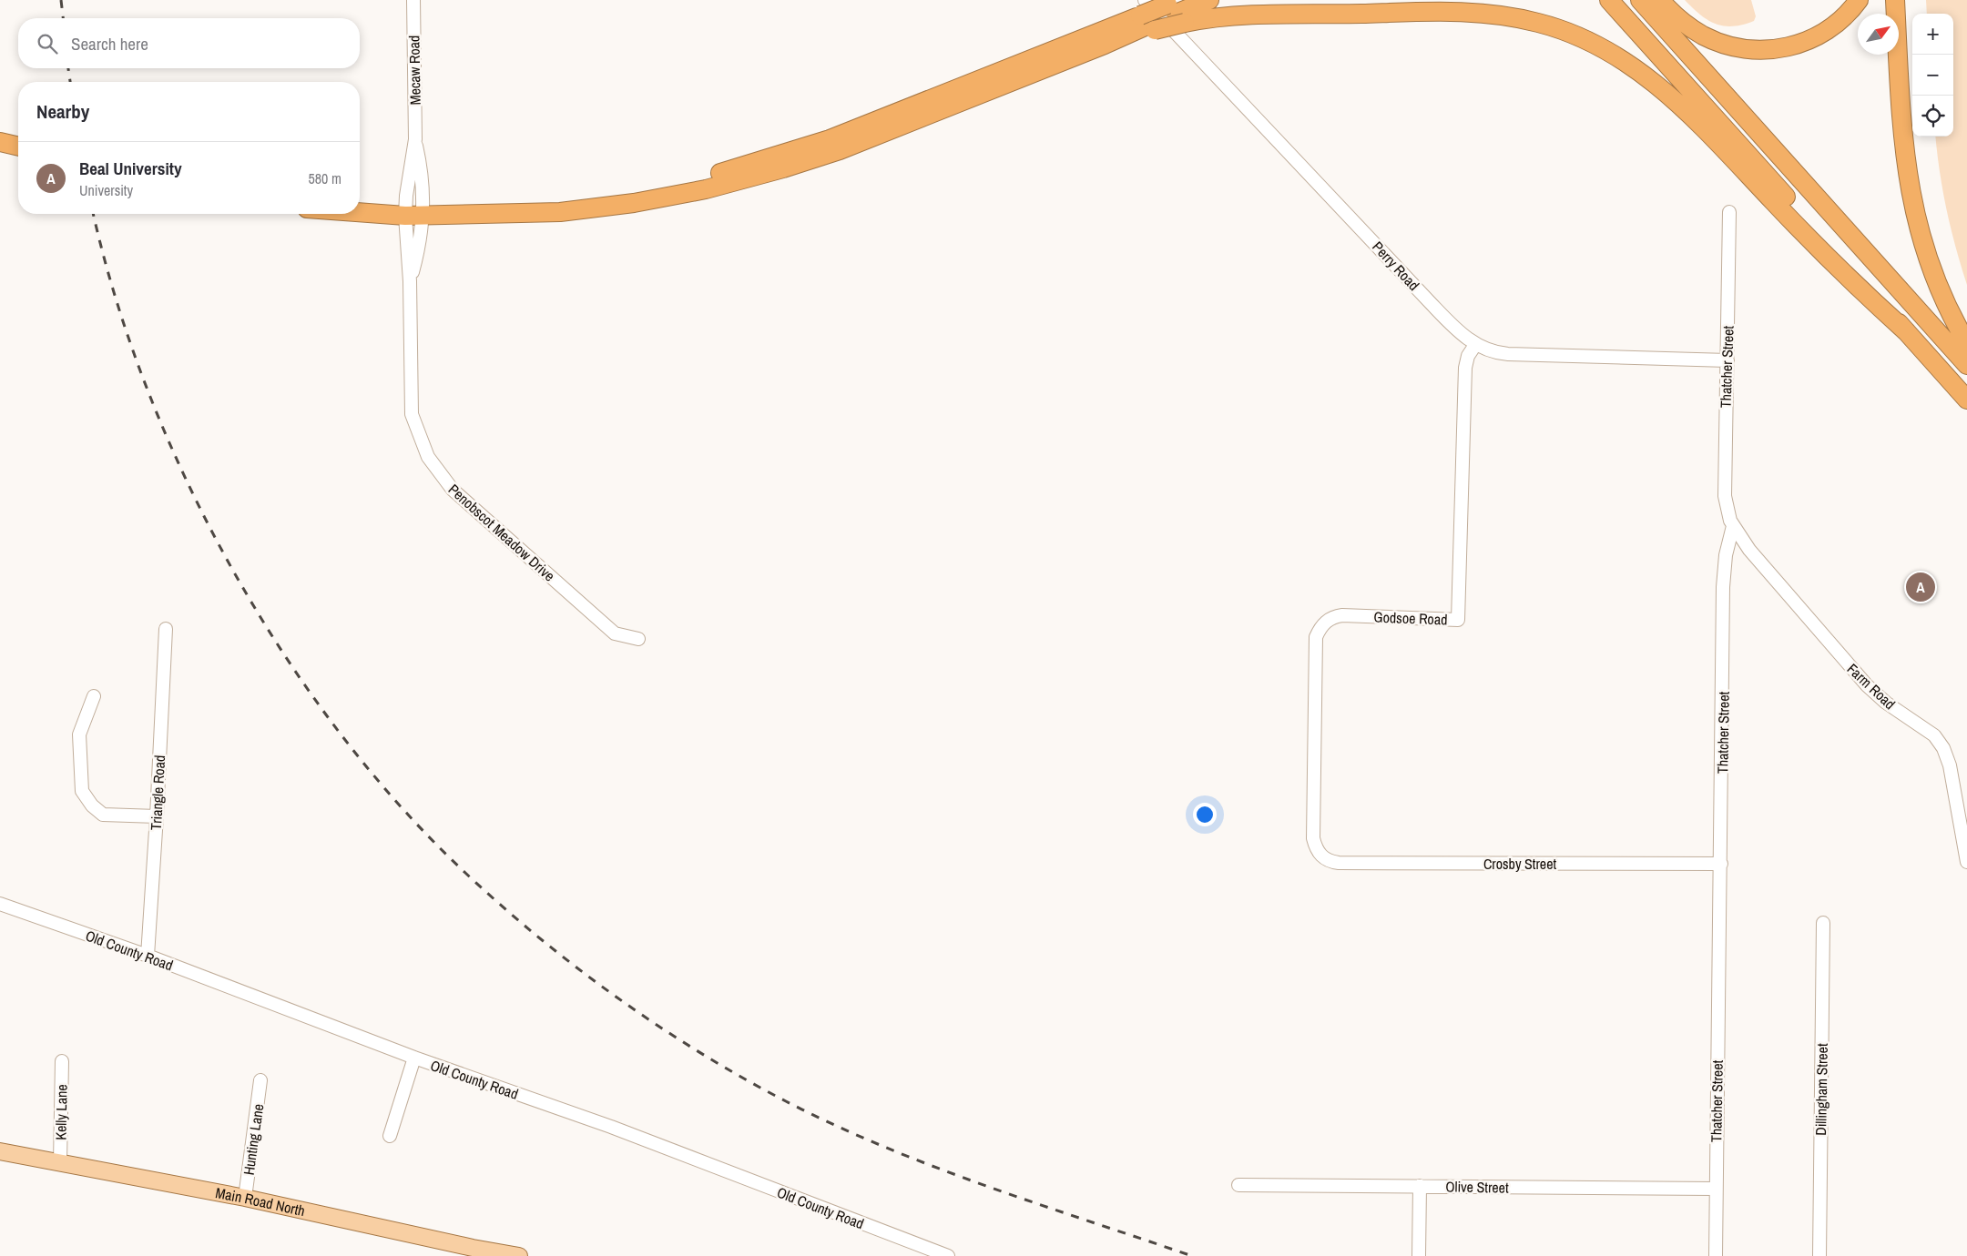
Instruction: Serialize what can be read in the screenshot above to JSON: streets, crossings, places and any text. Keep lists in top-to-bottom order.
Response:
{
  "streets": {
    "main road": ["Main Road North"],
    "street": [
      "Mecaw Road",
      "Perry Road",
      "Thatcher Street",
      "Penobscot Meadow Drive",
      "Godsoe Road",
      "Farm Road",
      "Triangle Road",
      "Crosby Street",
      "Old County Road",
      "Dillingham Street",
      "Kelly Lane",
      "Hunting Lane",
      "Olive Street"
    ]
  },
  "crossings": [
    ["Mecaw Road", "Penobscot Meadow Drive"],
    ["Perry Road", "Thatcher Street"],
    ["Perry Road", "Godsoe Road"],
    ["Thatcher Street", "Farm Road"],
    ["Thatcher Street", "Crosby Street"],
    ["Thatcher Street", "Olive Street"],
    ["Godsoe Road", "Crosby Street"],
    ["Triangle Road", "Old County Road"],
    ["Kelly Lane", "Main Road North"],
    ["Hunting Lane", "Main Road North"]
  ],
  "north": "top right",
  "page": {
    "map_buttons": ["+", "−"],
    "search": "Search here",
    "heading": "Nearby",
    "list": [
      {
        "mark": "A",
        "name": "Beal University",
        "note": "University",
        "value": "580 m"
      }
    ],
    "pins": "A"
  }
}
